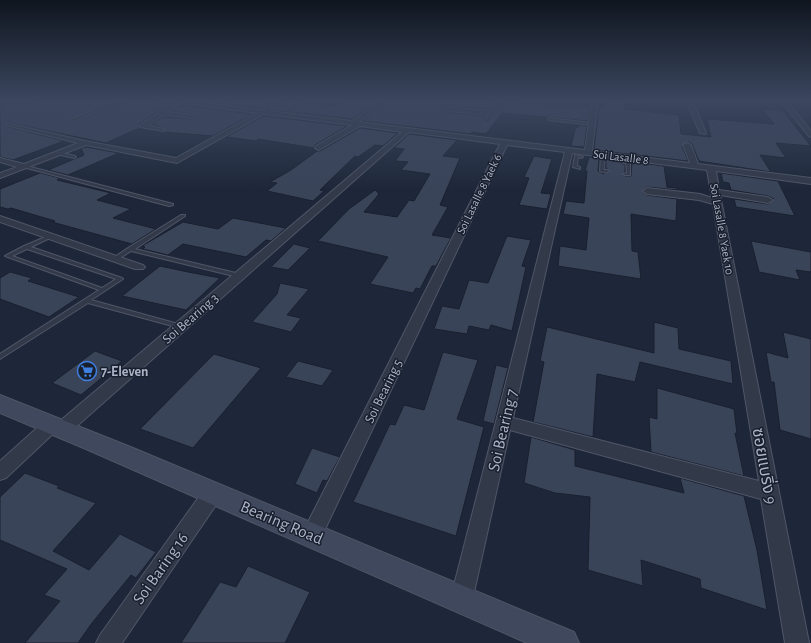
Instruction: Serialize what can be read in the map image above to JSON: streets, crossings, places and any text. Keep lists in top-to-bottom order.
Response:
{
  "streets": {
    "main road": ["Bearing Road"],
    "street": [
      "Soi Lasalle 8",
      "Soi Lasalle 8 Yaek 6",
      "Soi Lasalle 8 Yaek 10",
      "Soi Bearing 3",
      "Soi Bearing 5",
      "Soi Bearing 7",
      "ซอยแบริ่ง 9",
      "Soi Baring 16"
    ]
  },
  "crossings": [
    ["Soi Lasalle 8", "Soi Lasalle 8 Yaek 6"],
    ["Soi Lasalle 8", "Soi Lasalle 8 Yaek 10"],
    ["Soi Lasalle 8", "Soi Bearing 3"],
    ["Soi Lasalle 8", "Soi Bearing 7"],
    ["Soi Lasalle 8 Yaek 6", "Soi Bearing 5"],
    ["Soi Lasalle 8 Yaek 10", "ซอยแบริ่ง 9"],
    ["Soi Bearing 3", "Bearing Road"],
    ["Soi Bearing 5", "Bearing Road"],
    ["Soi Bearing 7", "Bearing Road"],
    ["Bearing Road", "Soi Baring 16"]
  ],
  "places": {
    "supermarket": ["7-Eleven"]
  }
}
